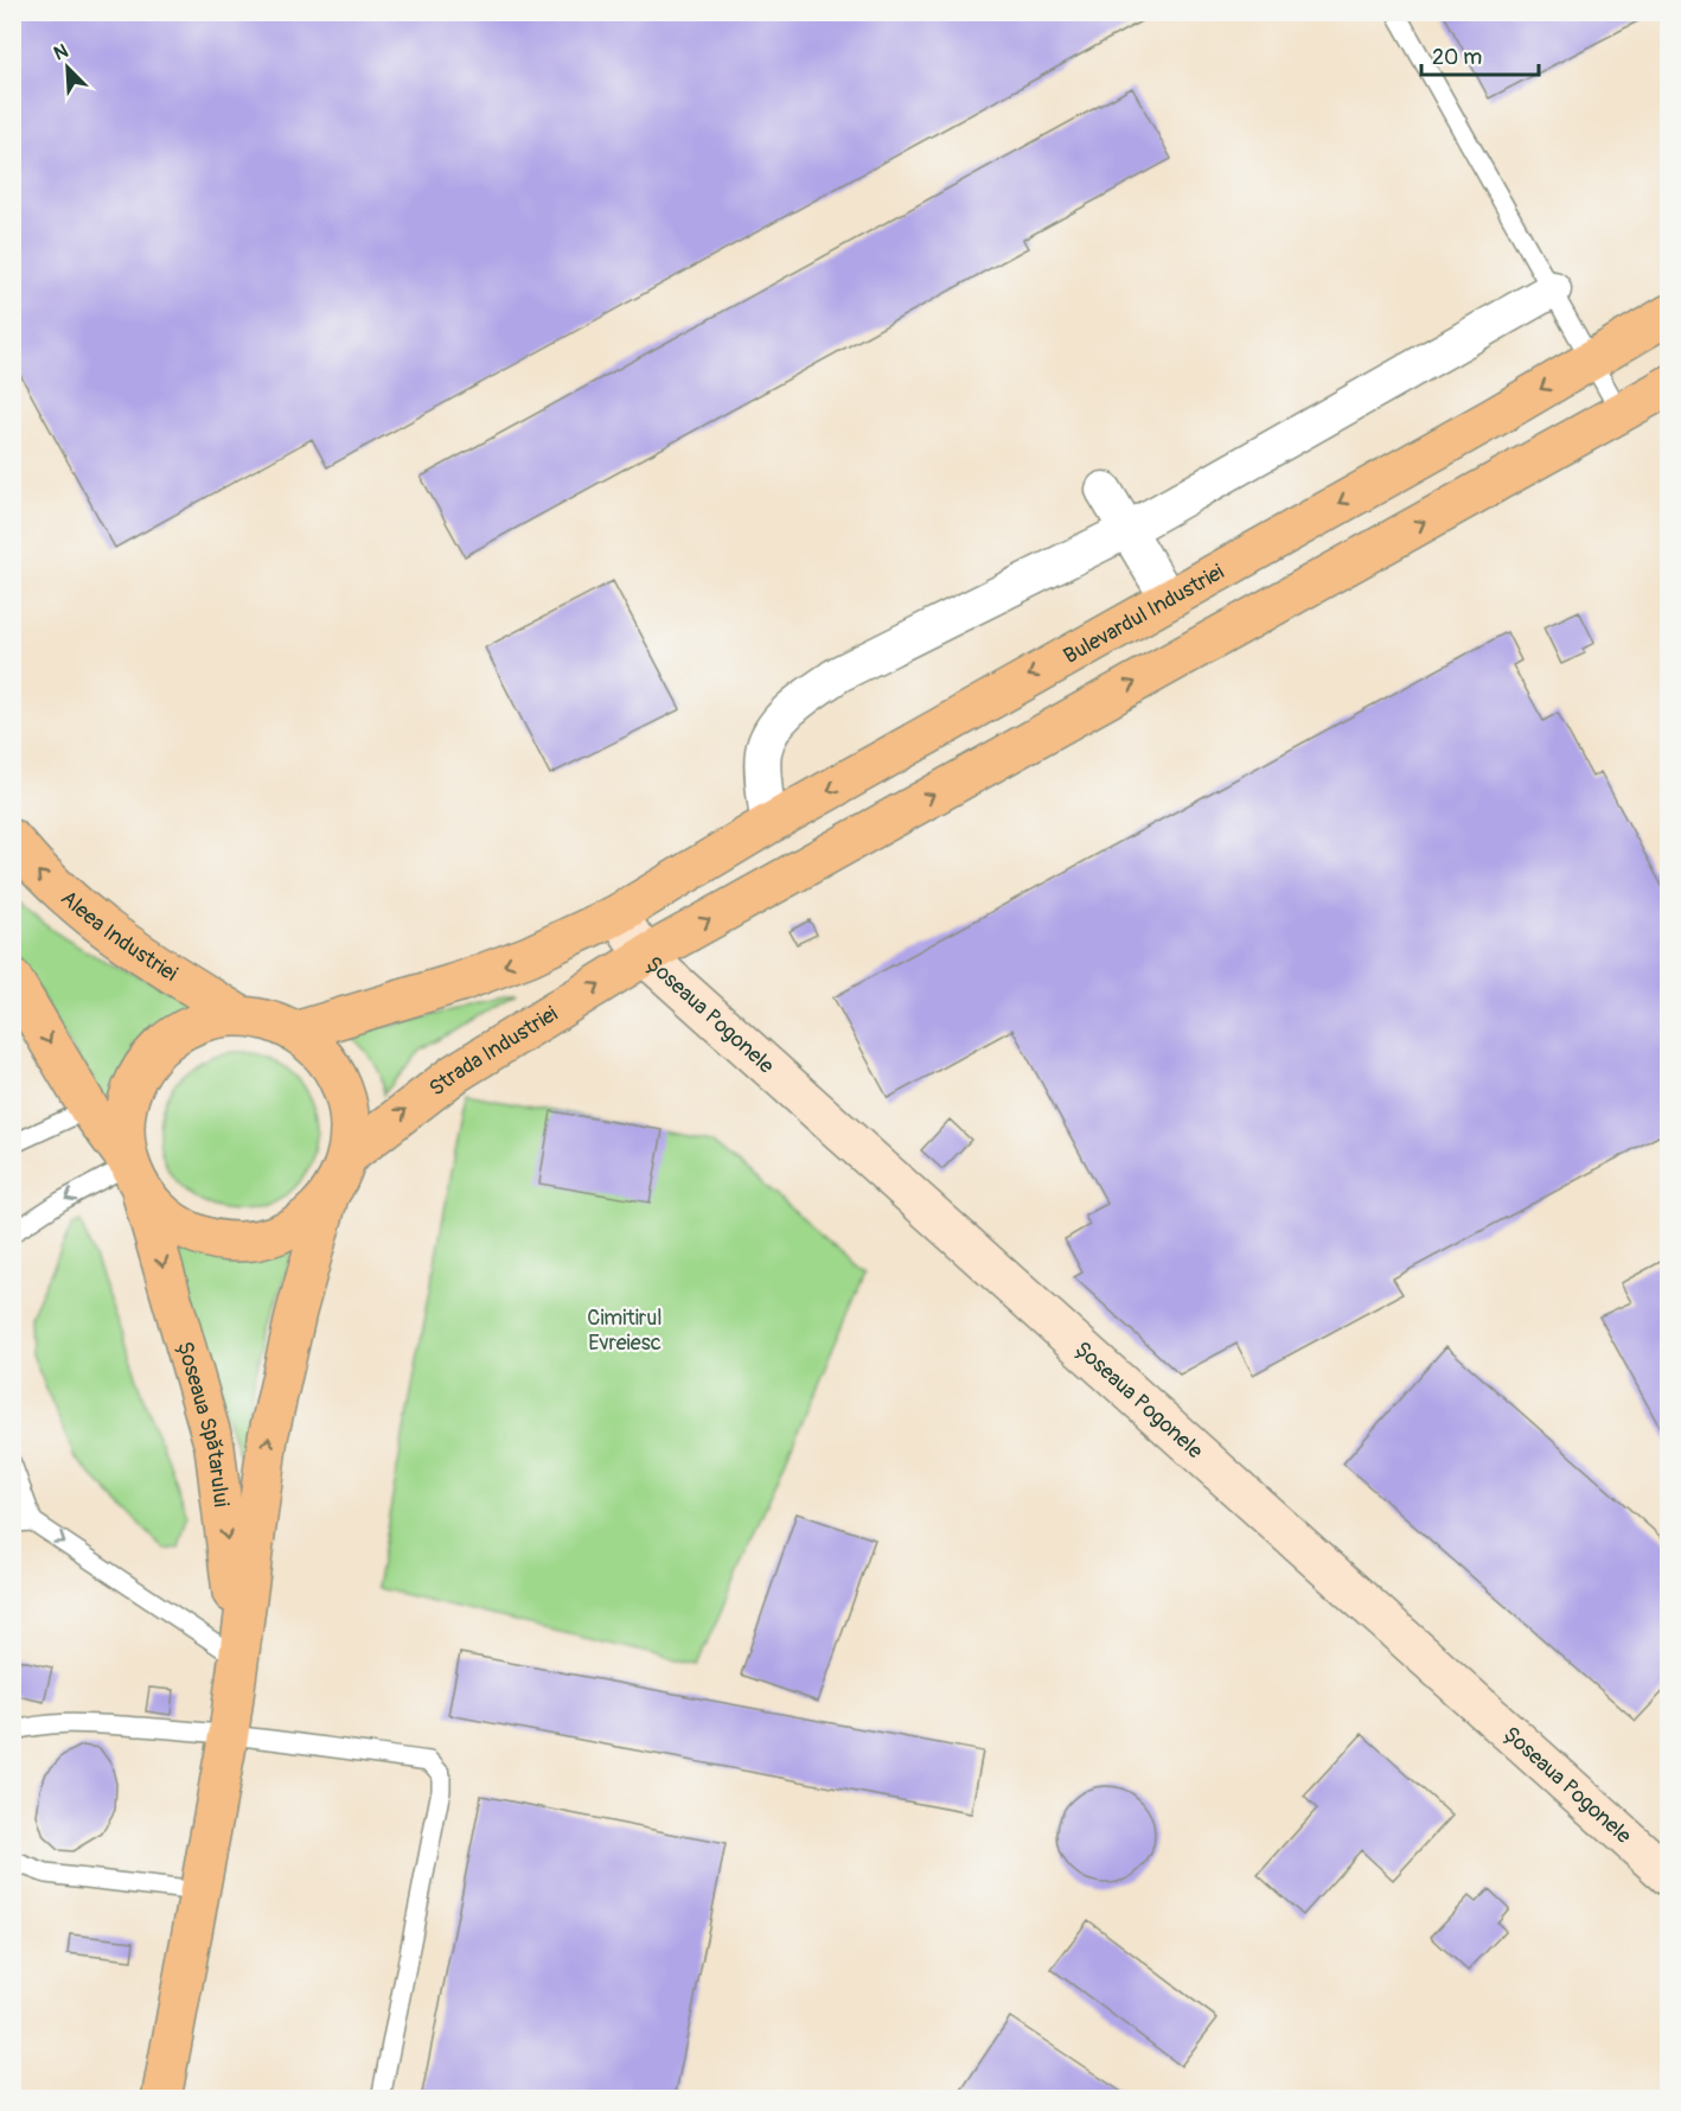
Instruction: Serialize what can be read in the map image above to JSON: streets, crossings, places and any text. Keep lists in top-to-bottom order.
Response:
{
  "streets": {
    "main road": [
      "Bulevardul Industriei",
      "Aleea Industriei",
      "Șoseaua Pogonele",
      "Strada Industriei",
      "Șoseaua Spătarului"
    ]
  },
  "crossings": [
    ["Bulevardul Industriei", "Șoseaua Pogonele"],
    ["Aleea Industriei", "Strada Industriei"],
    ["Aleea Industriei", "Șoseaua Spătarului"],
    ["Șoseaua Pogonele", "Strada Industriei"],
    ["Strada Industriei", "Șoseaua Spătarului"]
  ],
  "parks": ["Cimitirul Evreiesc"],
  "scale_bar": "20 m",
  "north": "top left"
}
